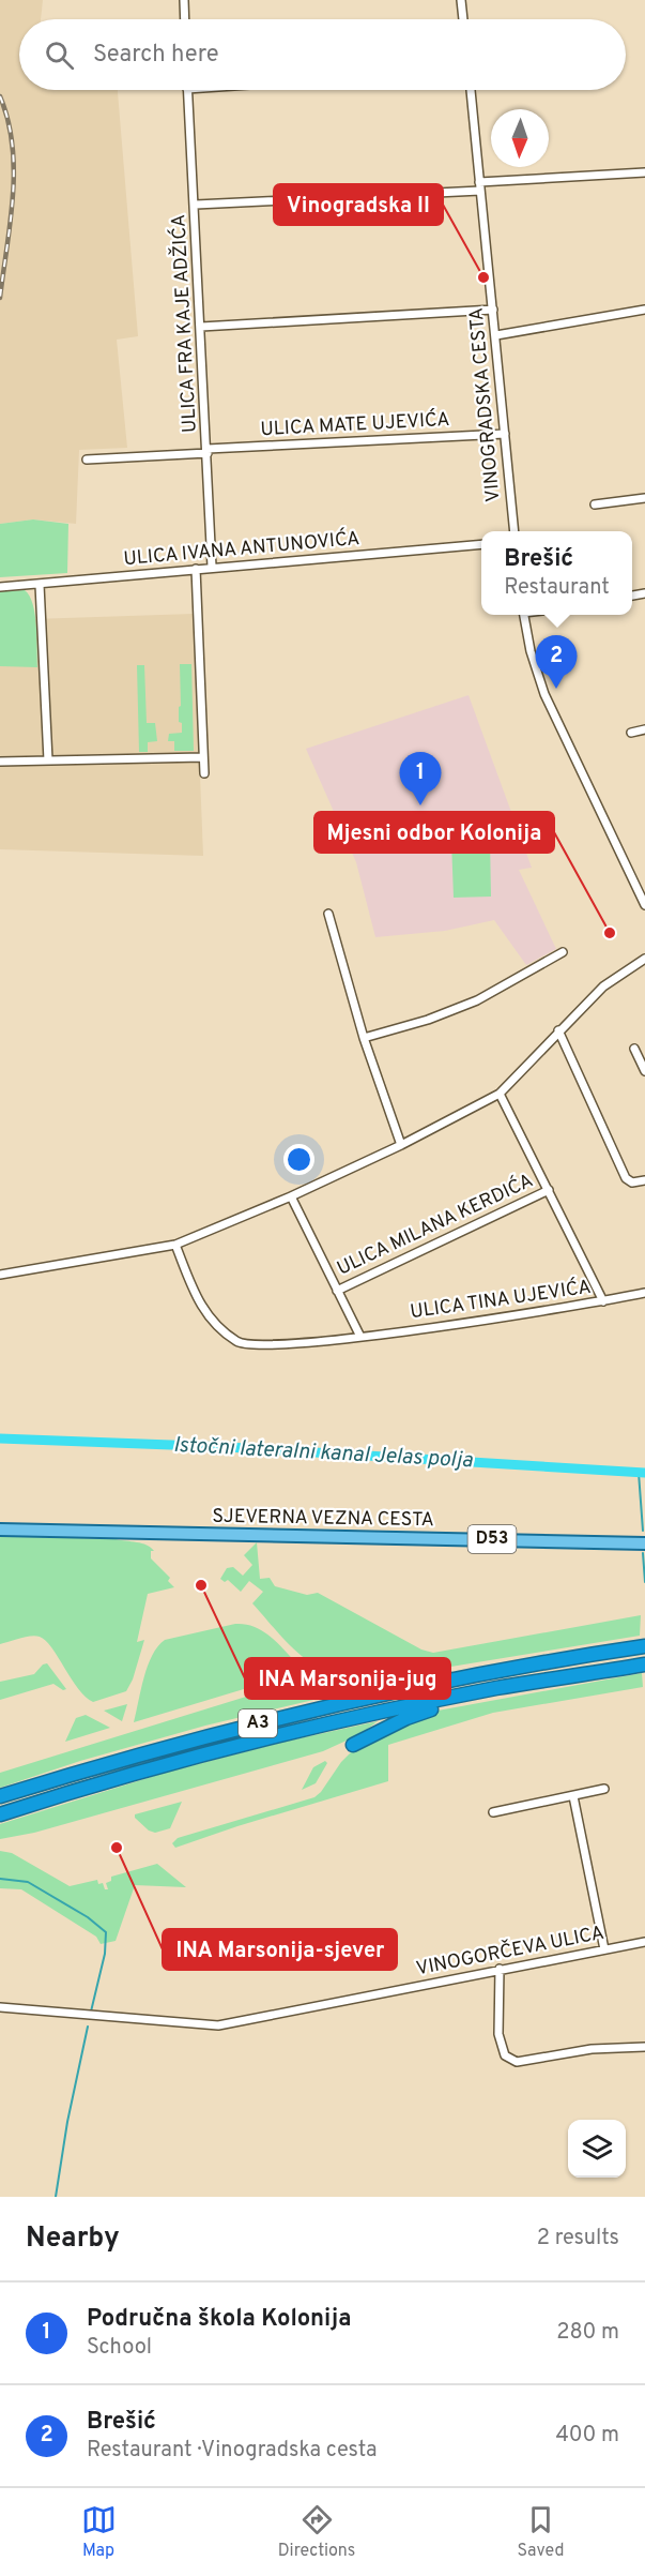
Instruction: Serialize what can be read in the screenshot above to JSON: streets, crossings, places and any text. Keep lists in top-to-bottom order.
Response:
{
  "streets": {
    "highway": ["A3"],
    "main road": ["SJEVERNA VEZNA CESTA", "D53"],
    "street": [
      "ULICA FRA KAJE ADŽIĆA",
      "VINOGRADSKA CESTA",
      "ULICA MATE UJEVIĆA",
      "ULICA IVANA ANTUNOVIĆA",
      "ULICA MILANA KERDIĆA",
      "ULICA TINA UJEVIĆA",
      "VINOGORČEVA ULICA"
    ]
  },
  "crossings": [
    ["ULICA FRA KAJE ADŽIĆA", "ULICA MATE UJEVIĆA"],
    ["ULICA FRA KAJE ADŽIĆA", "ULICA IVANA ANTUNOVIĆA"],
    ["VINOGRADSKA CESTA", "ULICA MATE UJEVIĆA"]
  ],
  "water": ["Istočni lateralni kanal Jelas polja"],
  "places": [
    "Vinogradska II",
    "Mjesni odbor Kolonija",
    "INA Marsonija-jug",
    "INA Marsonija-sjever"
  ],
  "north": "bottom",
  "page": {
    "search": "Search here",
    "popup": ["Brešić", "Restaurant"],
    "pins": ["2", "1"],
    "heading": ["Nearby", "2 results"],
    "list": [
      {
        "mark": "1",
        "name": "Područna škola Kolonija",
        "note": "School",
        "value": "280 m"
      },
      {
        "mark": "2",
        "name": "Brešić",
        "note": "Restaurant · Vinogradska cesta",
        "value": "400 m"
      }
    ],
    "nav": ["Map", "Directions", "Saved"]
  }
}
